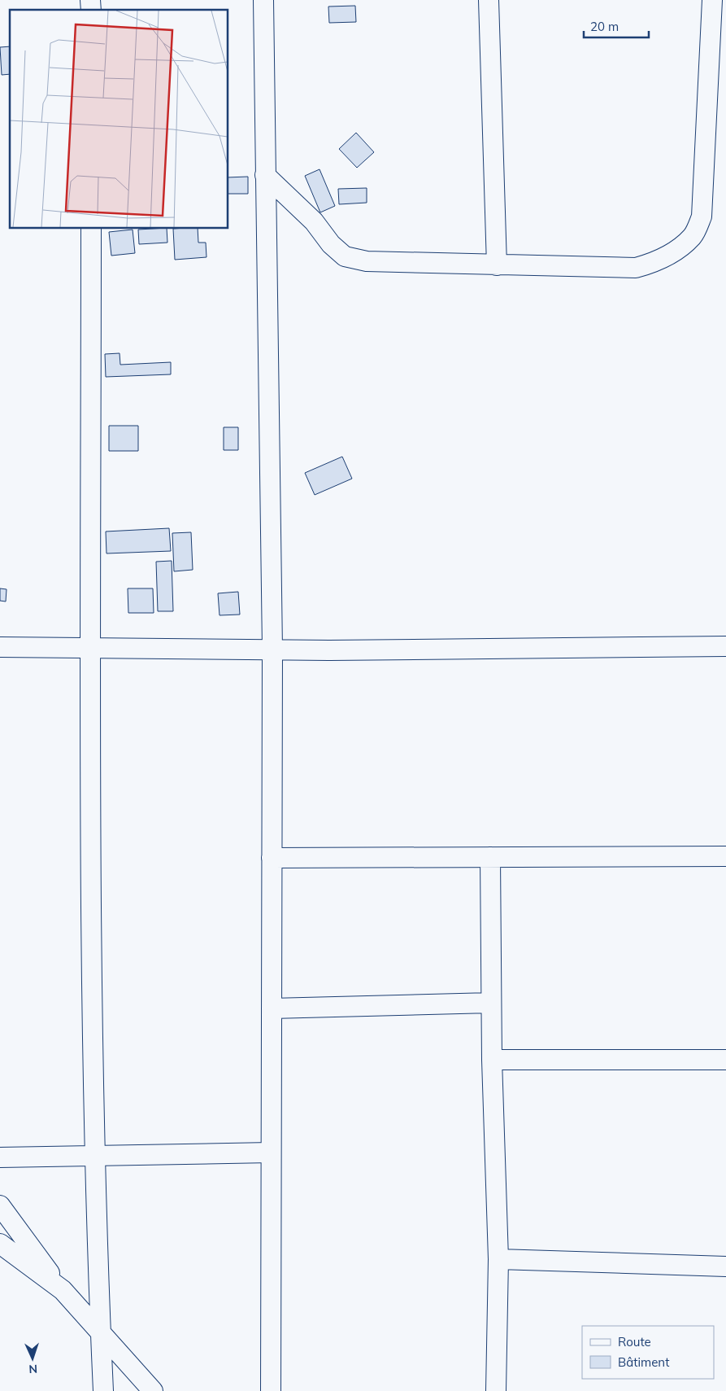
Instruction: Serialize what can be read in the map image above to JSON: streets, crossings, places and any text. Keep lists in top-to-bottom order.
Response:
{
  "legend": ["Route", "Bâtiment"],
  "scale_bar": "20 m",
  "north": "bottom"
}
